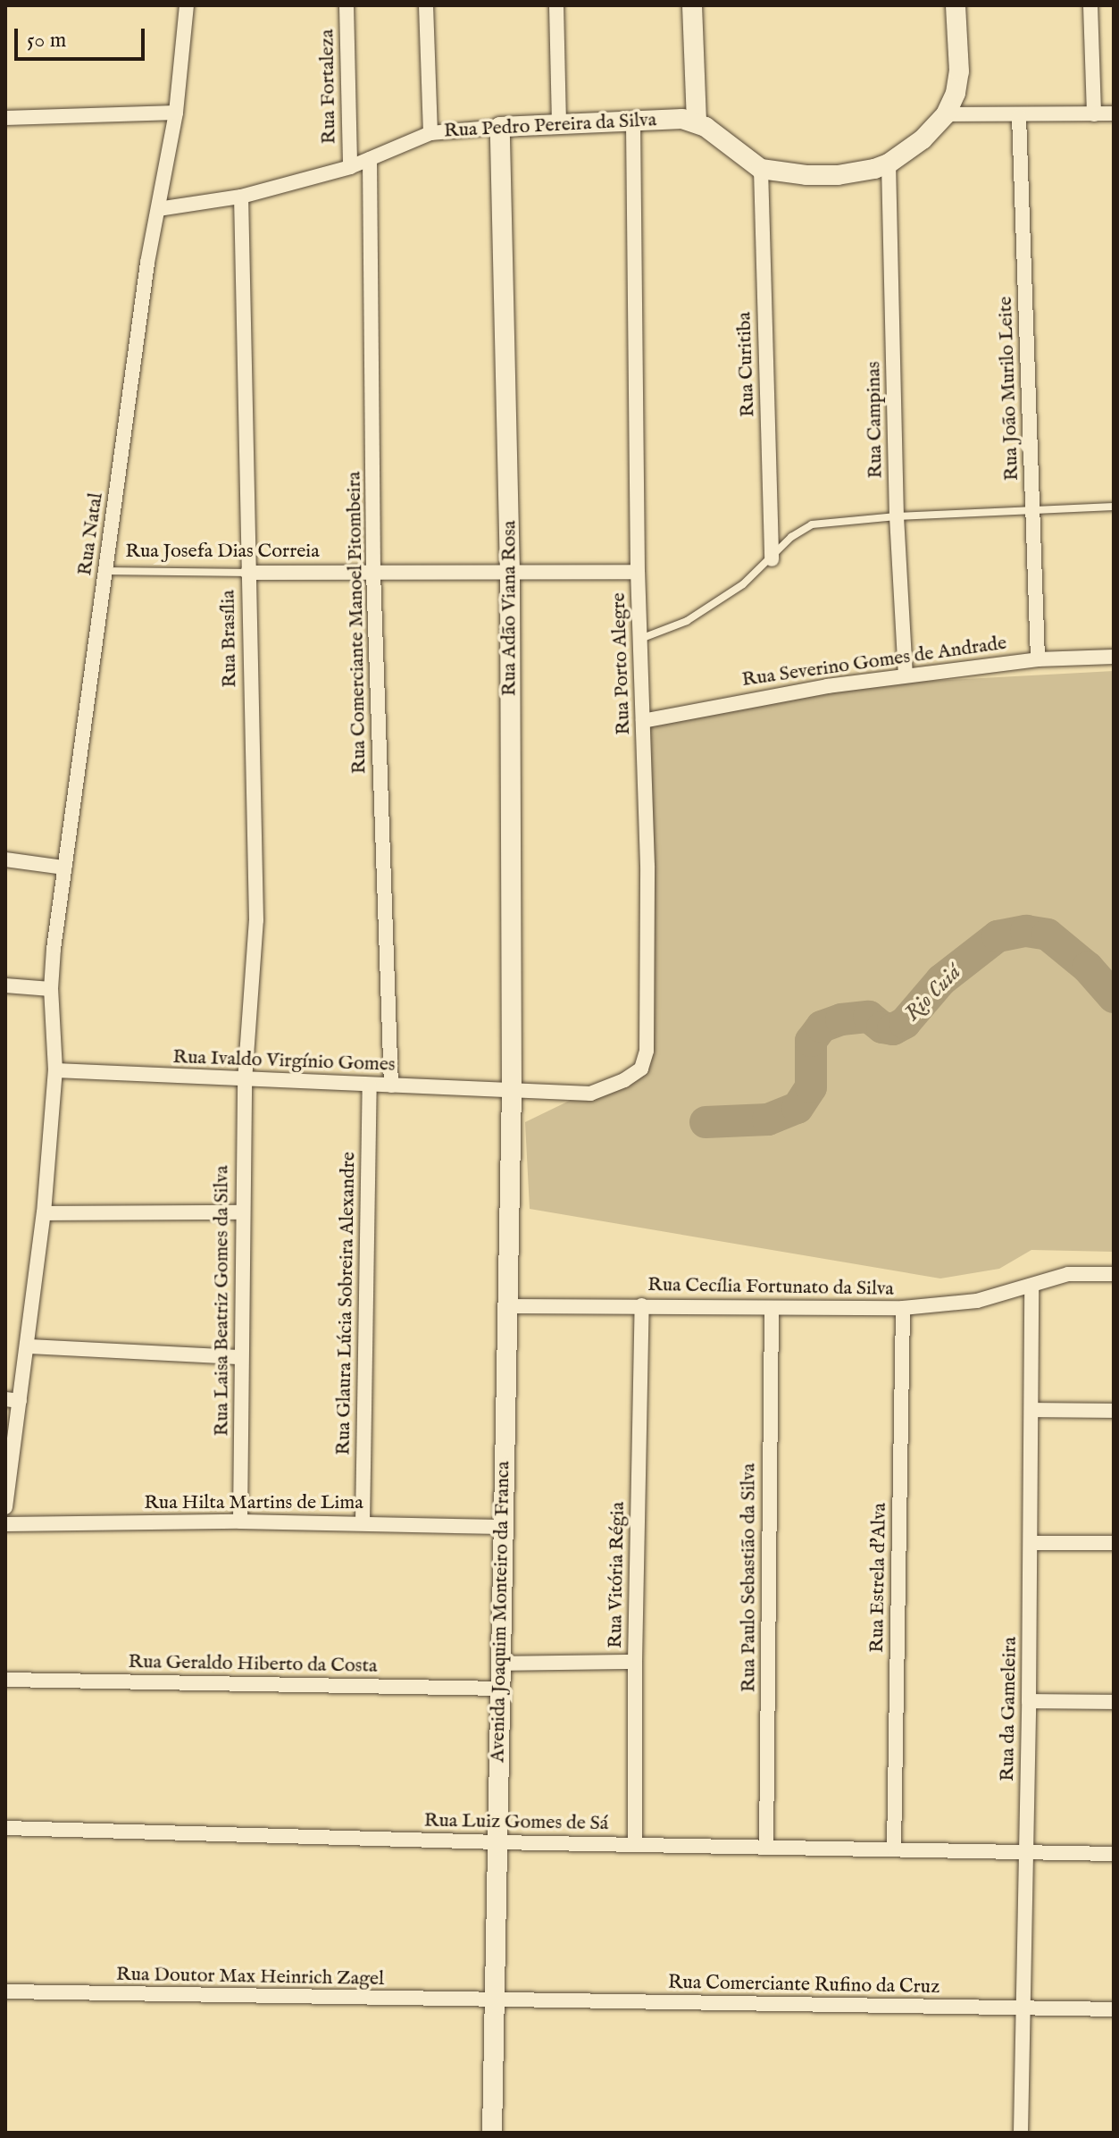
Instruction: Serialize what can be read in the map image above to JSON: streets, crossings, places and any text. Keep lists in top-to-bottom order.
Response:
{
  "streets": {
    "street": [
      "Rua Fortaleza",
      "Rua Pedro Pereira da Silva",
      "Rua Curitiba",
      "Rua João Murilo Leite",
      "Rua Campinas",
      "Rua Natal",
      "Rua Josefa Dias Correia",
      "Rua Adão Viana Rosa",
      "Rua Comerciante Manoel Pitombeira",
      "Rua Brasília",
      "Rua Severino Gomes de Andrade",
      "Rua Porto Alegre",
      "Rua Ivaldo Virgínio Gomes",
      "Rua Cecília Fortunato da Silva",
      "Rua Laisa Beatriz Gomes da Silva",
      "Rua Glaura Lúcia Sobreira Alexandre",
      "Rua Hilta Martins de Lima",
      "Rua Vitória Régia",
      "Rua Paulo Sebastião da Silva",
      "Rua Estrela d'Alva",
      "Avenida Joaquim Monteiro da Franca",
      "Rua Geraldo Hiberto da Costa",
      "Rua da Gameleira",
      "Rua Luiz Gomes de Sá",
      "Rua Doutor Max Heinrich Zagel",
      "Rua Comerciante Rufino da Cruz"
    ]
  },
  "crossings": [
    ["Rua Fortaleza", "Rua Pedro Pereira da Silva"],
    ["Rua Pedro Pereira da Silva", "Rua Natal"],
    ["Rua Pedro Pereira da Silva", "Rua Adão Viana Rosa"],
    ["Rua Pedro Pereira da Silva", "Rua Comerciante Manoel Pitombeira"],
    ["Rua Pedro Pereira da Silva", "Rua Brasília"],
    ["Rua Pedro Pereira da Silva", "Rua Porto Alegre"],
    ["Rua João Murilo Leite", "Rua Severino Gomes de Andrade"],
    ["Rua Campinas", "Rua Severino Gomes de Andrade"],
    ["Rua Natal", "Rua Josefa Dias Correia"],
    ["Rua Natal", "Rua Ivaldo Virgínio Gomes"],
    ["Rua Josefa Dias Correia", "Rua Adão Viana Rosa"],
    ["Rua Josefa Dias Correia", "Rua Comerciante Manoel Pitombeira"],
    ["Rua Josefa Dias Correia", "Rua Brasília"],
    ["Rua Josefa Dias Correia", "Rua Porto Alegre"],
    ["Rua Adão Viana Rosa", "Rua Porto Alegre"],
    ["Rua Adão Viana Rosa", "Rua Ivaldo Virgínio Gomes"],
    ["Rua Adão Viana Rosa", "Avenida Joaquim Monteiro da Franca"],
    ["Rua Comerciante Manoel Pitombeira", "Rua Ivaldo Virgínio Gomes"],
    ["Rua Brasília", "Rua Ivaldo Virgínio Gomes"],
    ["Rua Brasília", "Rua Laisa Beatriz Gomes da Silva"],
    ["Rua Severino Gomes de Andrade", "Rua Porto Alegre"],
    ["Rua Porto Alegre", "Rua Ivaldo Virgínio Gomes"],
    ["Rua Porto Alegre", "Avenida Joaquim Monteiro da Franca"],
    ["Rua Ivaldo Virgínio Gomes", "Rua Laisa Beatriz Gomes da Silva"],
    ["Rua Ivaldo Virgínio Gomes", "Rua Glaura Lúcia Sobreira Alexandre"],
    ["Rua Ivaldo Virgínio Gomes", "Avenida Joaquim Monteiro da Franca"],
    ["Rua Cecília Fortunato da Silva", "Rua Vitória Régia"],
    ["Rua Cecília Fortunato da Silva", "Rua Paulo Sebastião da Silva"],
    ["Rua Cecília Fortunato da Silva", "Rua Estrela d'Alva"],
    ["Rua Cecília Fortunato da Silva", "Avenida Joaquim Monteiro da Franca"],
    ["Rua Cecília Fortunato da Silva", "Rua da Gameleira"],
    ["Rua Laisa Beatriz Gomes da Silva", "Rua Hilta Martins de Lima"],
    ["Rua Glaura Lúcia Sobreira Alexandre", "Rua Hilta Martins de Lima"],
    ["Rua Hilta Martins de Lima", "Avenida Joaquim Monteiro da Franca"],
    ["Rua Vitória Régia", "Rua Luiz Gomes de Sá"],
    ["Rua Paulo Sebastião da Silva", "Rua Luiz Gomes de Sá"],
    ["Rua Estrela d'Alva", "Rua Luiz Gomes de Sá"],
    ["Avenida Joaquim Monteiro da Franca", "Rua Geraldo Hiberto da Costa"],
    ["Avenida Joaquim Monteiro da Franca", "Rua Luiz Gomes de Sá"],
    ["Avenida Joaquim Monteiro da Franca", "Rua Doutor Max Heinrich Zagel"],
    ["Avenida Joaquim Monteiro da Franca", "Rua Comerciante Rufino da Cruz"],
    ["Rua da Gameleira", "Rua Luiz Gomes de Sá"],
    ["Rua da Gameleira", "Rua Comerciante Rufino da Cruz"],
    ["Rua Doutor Max Heinrich Zagel", "Rua Comerciante Rufino da Cruz"]
  ],
  "water": ["Rio Cuiá"],
  "scale_bar": "50 m"
}
